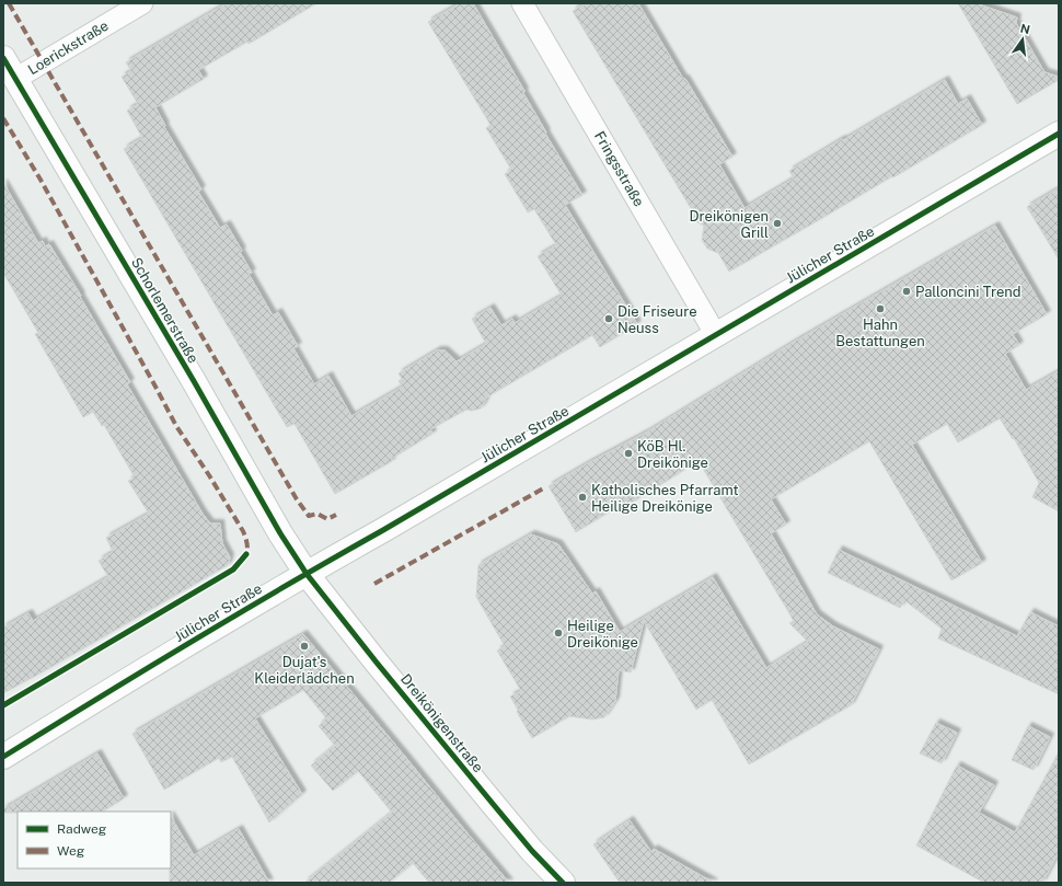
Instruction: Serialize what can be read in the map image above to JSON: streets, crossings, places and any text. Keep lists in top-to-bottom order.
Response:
{
  "streets": {
    "main road": ["Jülicher Straße", "Schorlemerstraße", "Dreikönigenstraße"],
    "street": ["Loerickstraße", "Fringsstraße"]
  },
  "crossings": [
    ["Loerickstraße", "Schorlemerstraße"],
    ["Fringsstraße", "Jülicher Straße"],
    ["Jülicher Straße", "Schorlemerstraße"],
    ["Jülicher Straße", "Dreikönigenstraße"],
    ["Schorlemerstraße", "Dreikönigenstraße"]
  ],
  "places": [
    "Dreikönigen Grill",
    "Palloncini Trend",
    "Hahn Bestattungen",
    "Die Friseure Neuss",
    "KöB Hl. Dreikönige",
    "Katholisches Pfarramt Heilige Dreikönige",
    "Heilige Dreikönige",
    "Dujat's Kleiderlädchen"
  ],
  "legend": ["Radweg", "Weg"],
  "north": "top"
}
